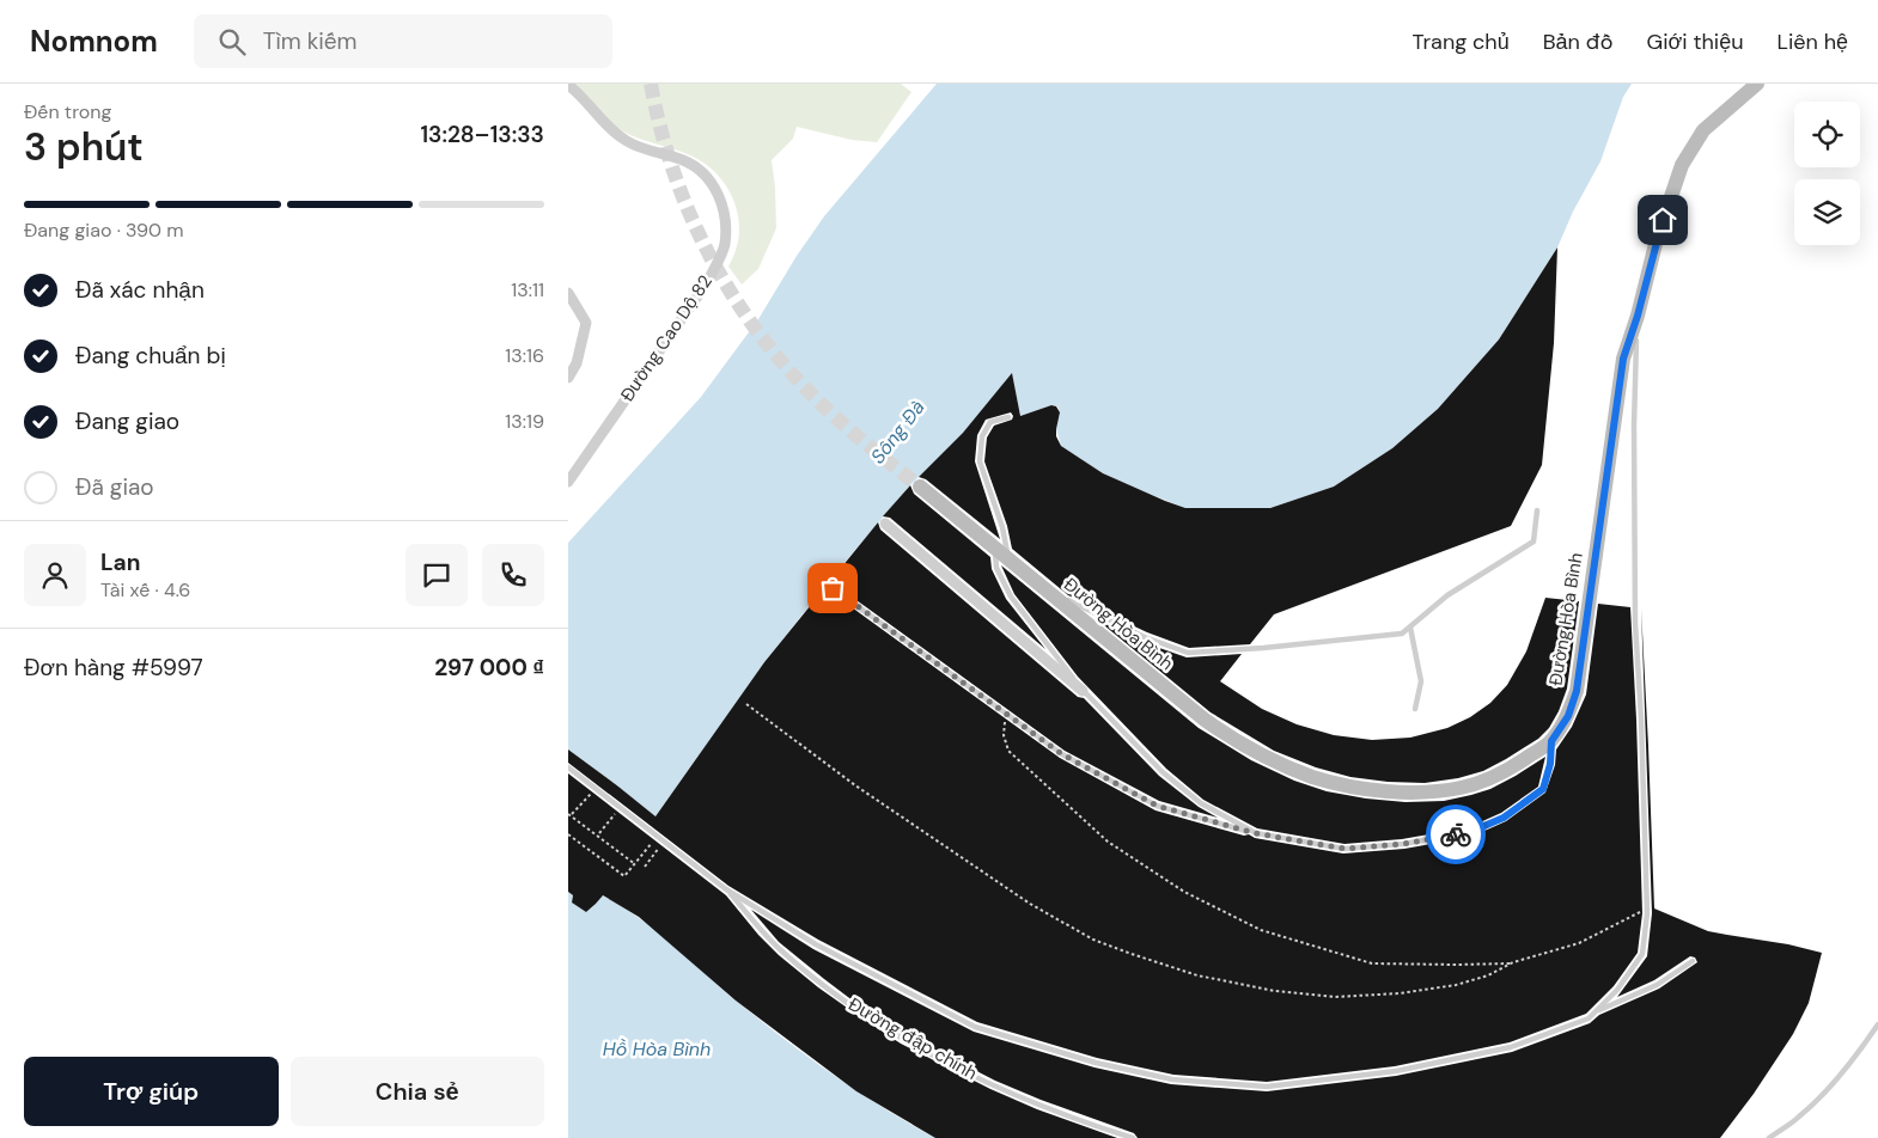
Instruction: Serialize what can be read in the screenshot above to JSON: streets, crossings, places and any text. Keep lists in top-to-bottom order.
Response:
{
  "streets": {
    "main road": ["Đường Hòa Bình"],
    "street": ["Đường Cao Dộ 82"],
    "lane": ["Đường đập chính"]
  },
  "water": ["Sông Đà", "Hồ Hòa Bình"],
  "page": {
    "header": "Nomnom",
    "search": "Tìm kiếm",
    "nav": [
      "Trang chủ",
      "Bản đồ",
      "Giới thiệu",
      "Liên hệ"
    ],
    "heading": ["3 phút", "Đến trong", "13:28–13:33"],
    "panel": [
      "Lan",
      "Tài xế · 4.6",
      "Đơn hàng #5997",
      "297 000 ₫"
    ],
    "bar": "Đang giao · 390 m",
    "list": [
      ["Đã xác nhận", "13:11"],
      ["Đang chuẩn bị", "13:16"],
      ["Đang giao", "13:19"],
      "Đã giao"
    ],
    "buttons": ["Trợ giúp", "Chia sẻ"]
  }
}
